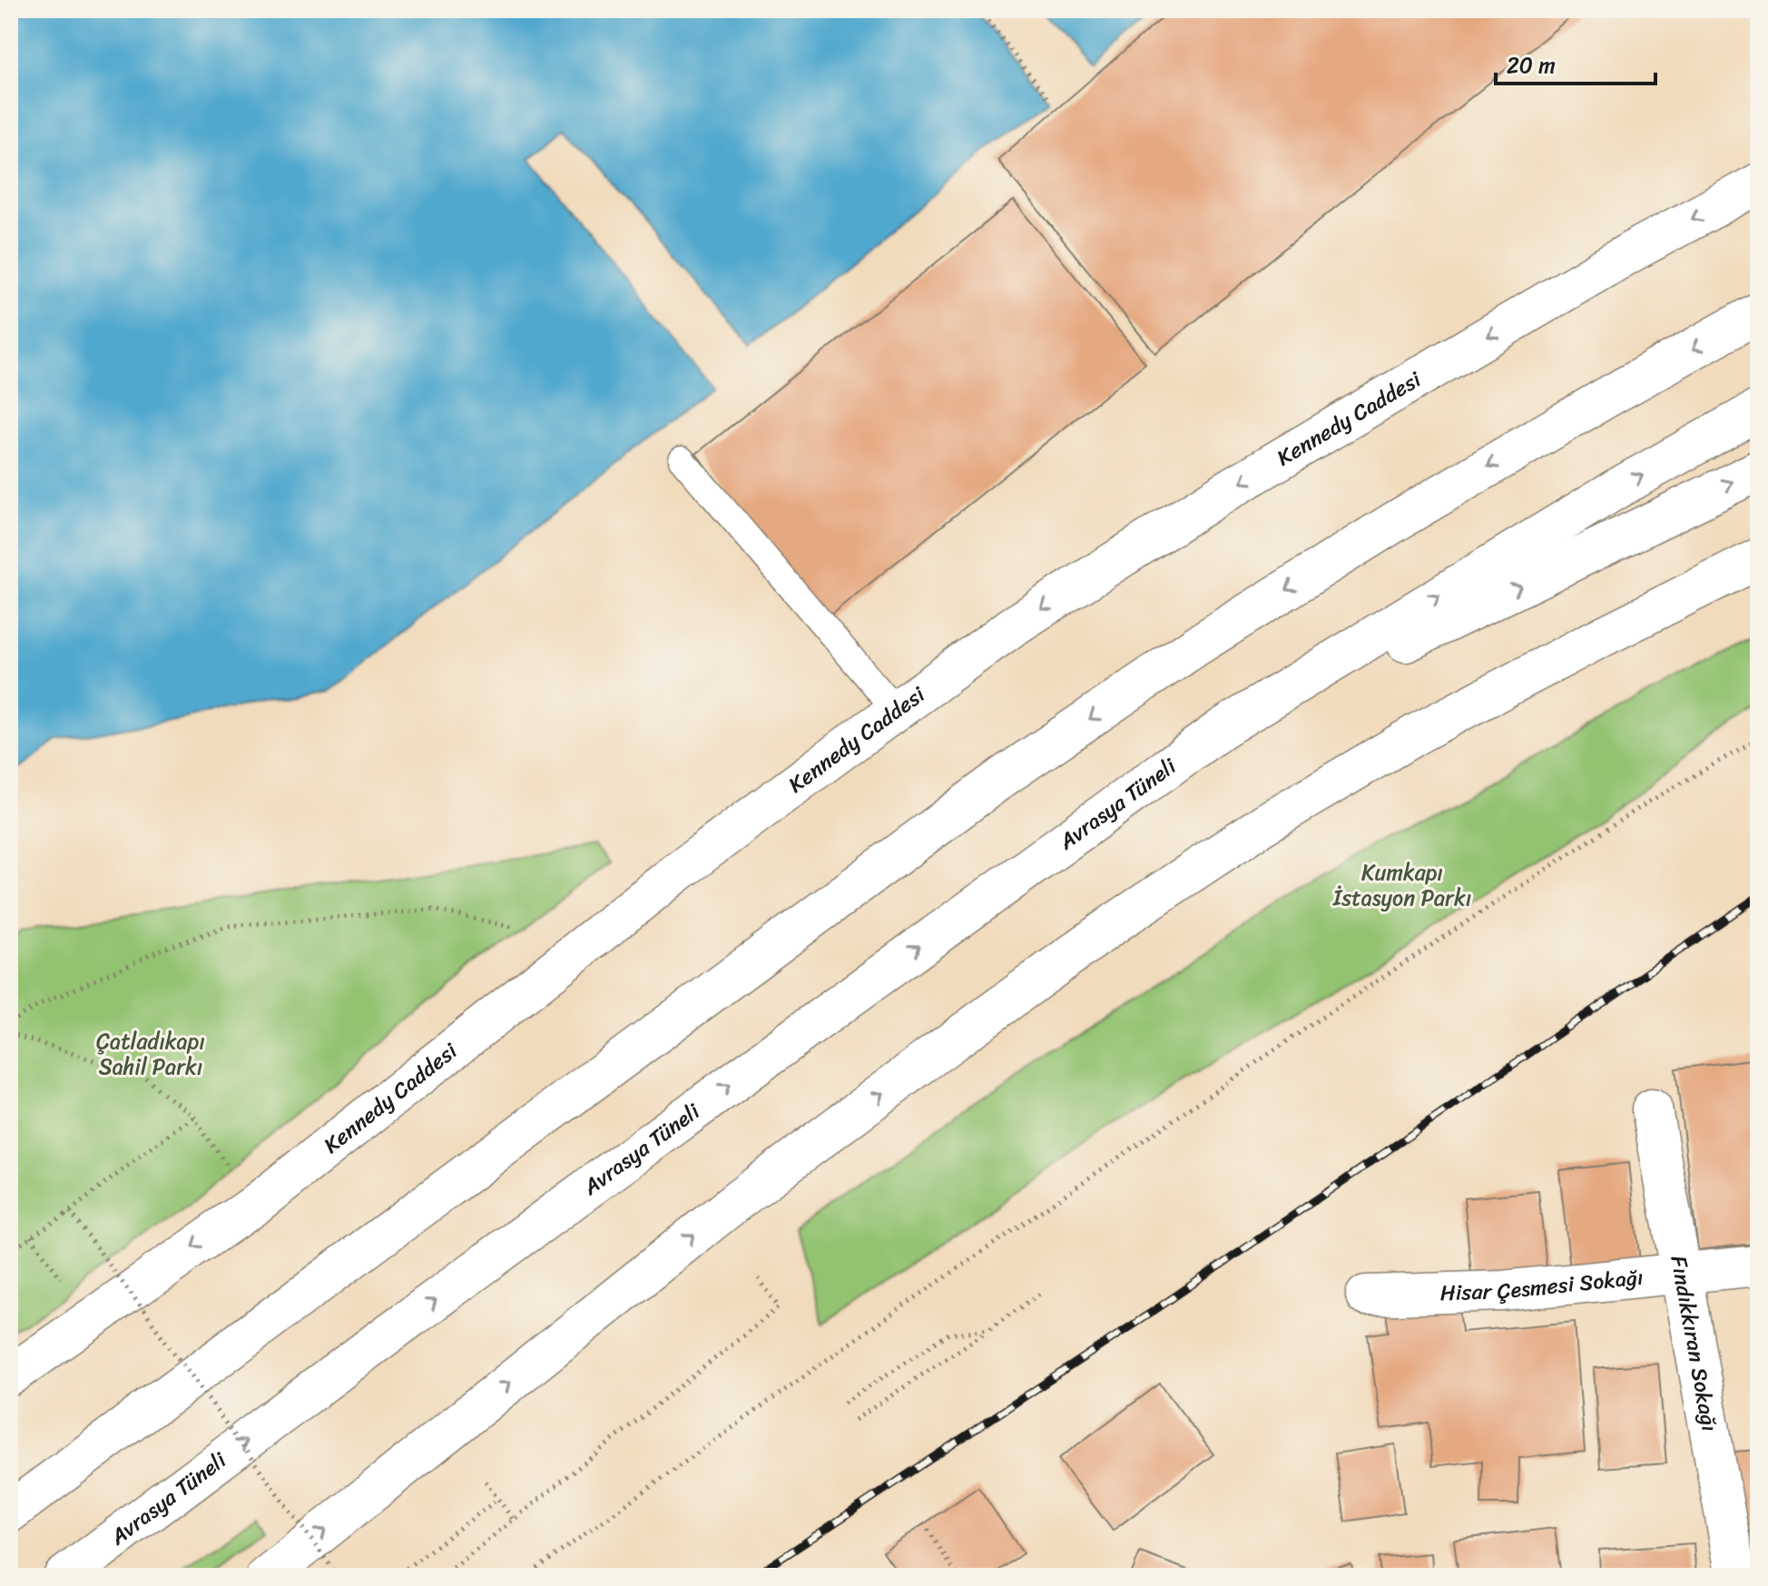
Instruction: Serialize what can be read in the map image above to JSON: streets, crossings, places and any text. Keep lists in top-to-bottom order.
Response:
{
  "streets": {
    "main road": [
      "Kennedy Caddesi",
      "Avrasya Tüneli",
      "Hisar Çesmesi Sokağı",
      "Fındıkkıran Sokağı"
    ]
  },
  "crossings": [
    ["Hisar Çesmesi Sokağı", "Fındıkkıran Sokağı"]
  ],
  "parks": ["Kumkapı İstasyon Parkı", "Çatladıkapı Sahil Parkı"],
  "scale_bar": "20 m"
}
